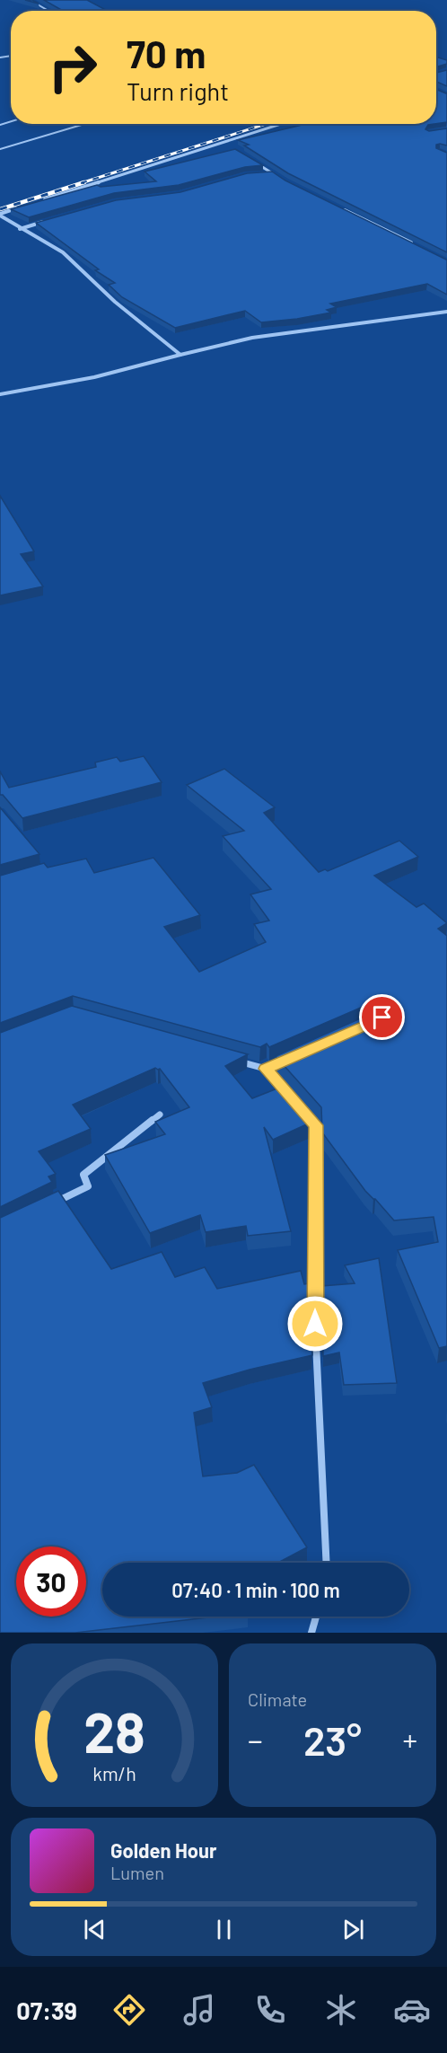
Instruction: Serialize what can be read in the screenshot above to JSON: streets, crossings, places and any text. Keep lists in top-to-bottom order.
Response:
{
  "page": {
    "turn": ["70 m", "Turn right"],
    "limit": "30",
    "trip": "07:40 · 1 min · 100 m",
    "tile": "Climate",
    "heat": ["−", "23°", "+"],
    "song": ["Golden Hour", "Lumen"],
    "tabs": "07:39",
    "gauge": ["28", "km/h"]
  }
}
